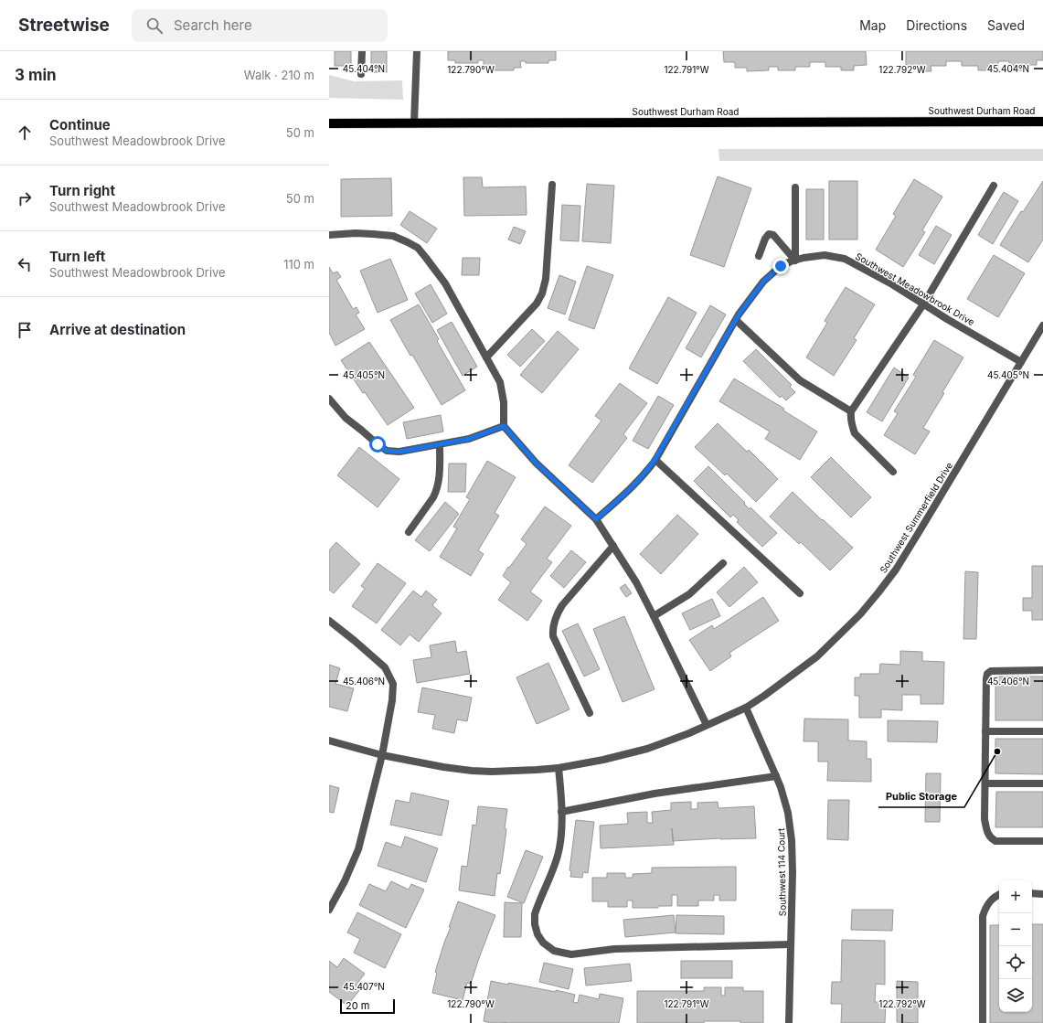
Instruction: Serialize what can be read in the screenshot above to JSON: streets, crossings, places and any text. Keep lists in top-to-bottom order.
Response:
{
  "streets": {
    "main road": ["Southwest Durham Road"],
    "street": ["Southwest Meadowbrook Drive", "Southwest Summerfield Drive", "Southwest 114 Court"]
  },
  "crossings": [
    ["Southwest Meadowbrook Drive", "Southwest Summerfield Drive"],
    ["Southwest Summerfield Drive", "Southwest 114 Court"]
  ],
  "places": ["Public Storage"],
  "scale_bar": "20 m",
  "page": {
    "header": "Streetwise",
    "search": "Search here",
    "nav": ["Map", "Directions", "Saved"],
    "heading": ["3 min", "Walk · 210 m"],
    "list": [
      ["Continue", "Southwest Meadowbrook Drive", "50 m"],
      ["Turn right", "Southwest Meadowbrook Drive", "50 m"],
      ["Turn left", "Southwest Meadowbrook Drive", "110 m"],
      "Arrive at destination"
    ],
    "map_buttons": ["+", "−"],
    "scale": "20 m"
  },
  "coordinates": [
    "45.404°N",
    "122.790°W",
    "122.791°W",
    "122.792°W",
    "45.405°N",
    "45.406°N",
    "45.407°N"
  ]
}
